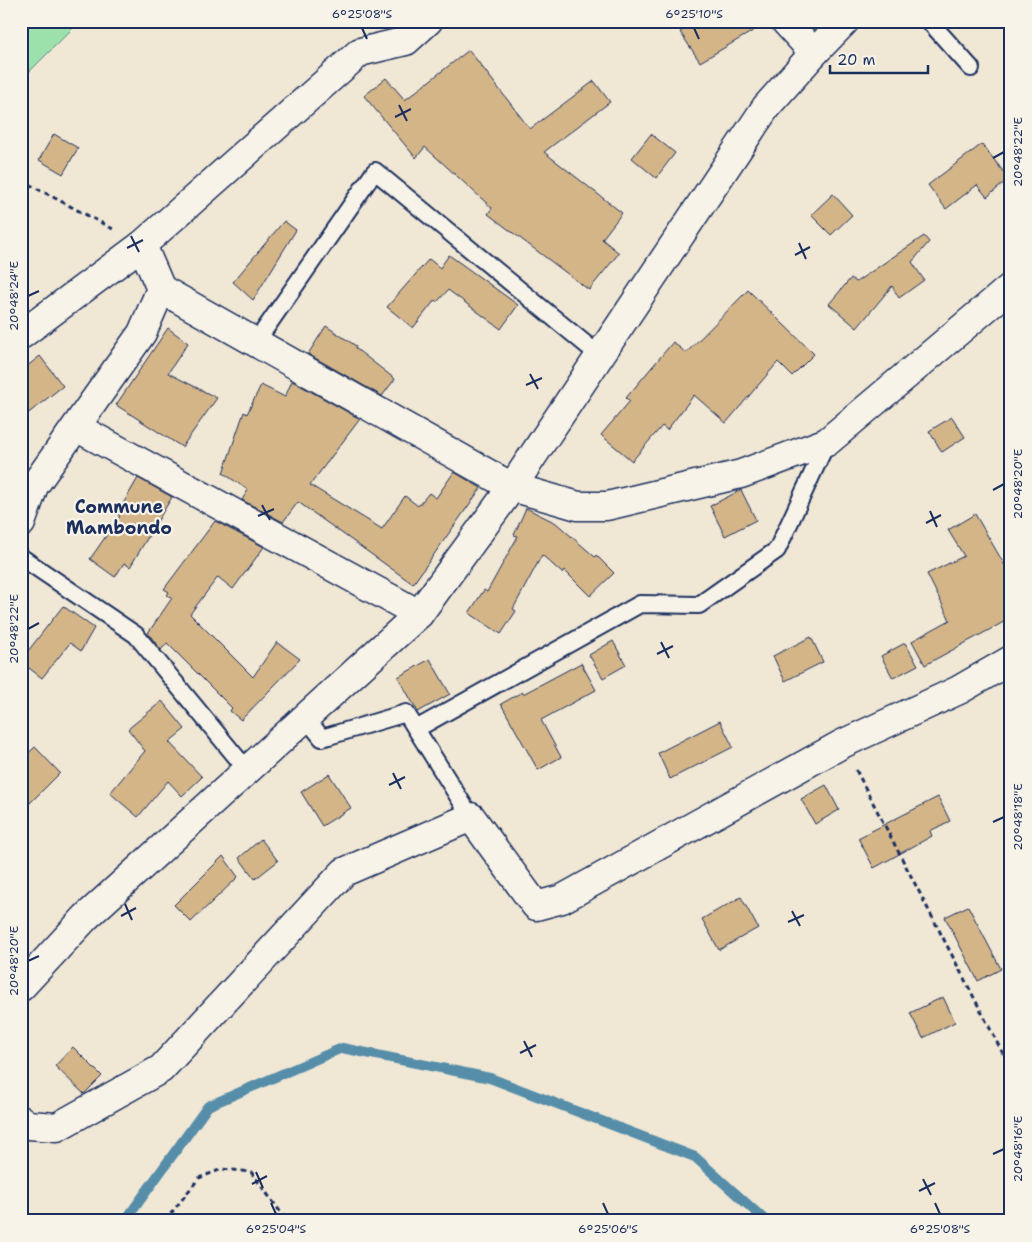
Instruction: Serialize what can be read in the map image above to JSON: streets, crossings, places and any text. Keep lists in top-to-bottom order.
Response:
{
  "districts": ["Commune Mambondo"],
  "scale_bar": "20 m",
  "coordinates": [
    "6°25'08\"S",
    "6°25'10\"S",
    "20°48'22\"E",
    "20°48'24\"E",
    "20°48'20\"E",
    "20°48'18\"E",
    "20°48'16\"E",
    "6°25'04\"S",
    "6°25'06\"S"
  ]
}
